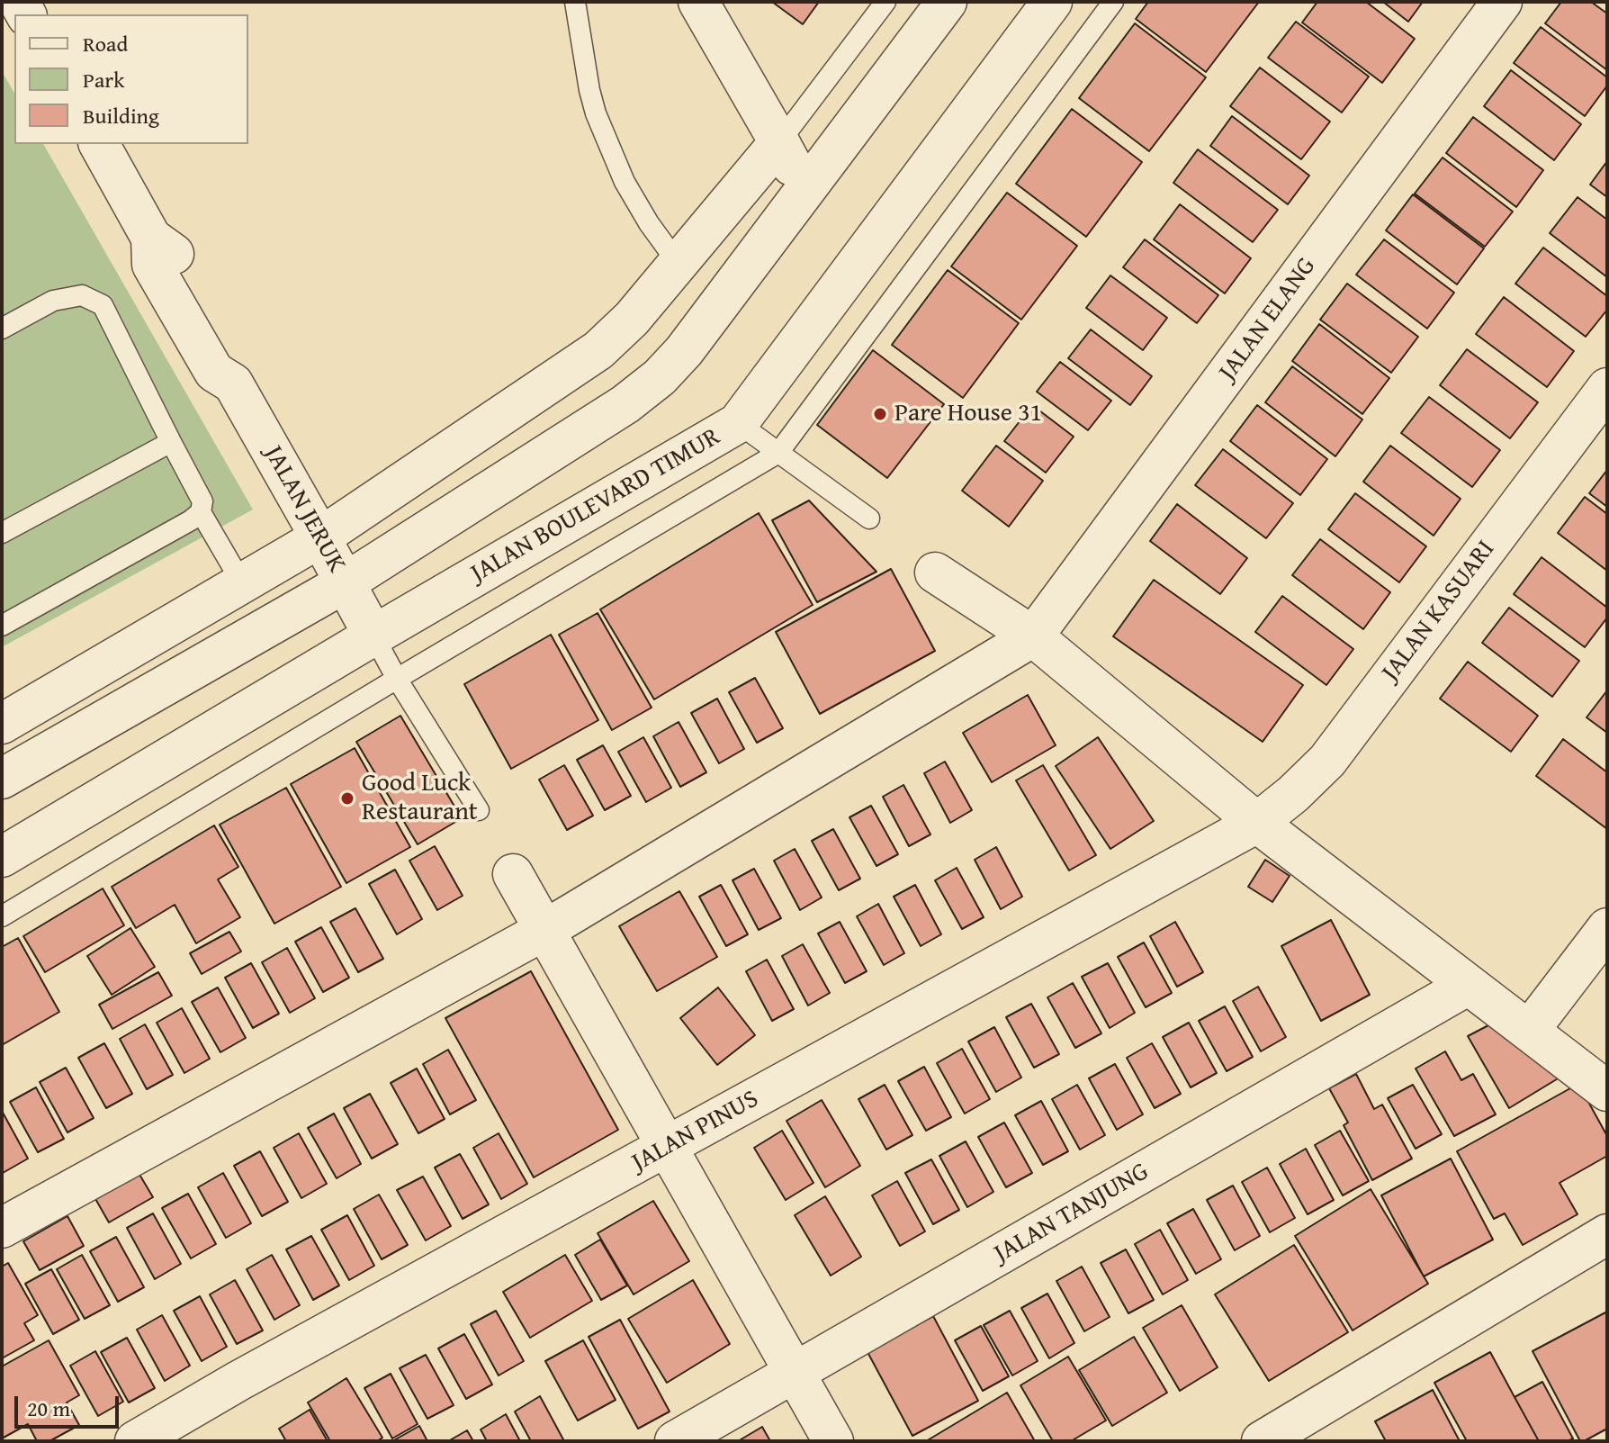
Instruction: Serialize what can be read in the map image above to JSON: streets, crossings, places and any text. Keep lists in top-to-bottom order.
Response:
{
  "streets": {
    "street": [
      "JALAN ELANG",
      "JALAN BOULEVARD TIMUR",
      "JALAN JERUK",
      "JALAN KASUARI",
      "JALAN PINUS",
      "JALAN TANJUNG"
    ]
  },
  "crossings": [
    ["JALAN BOULEVARD TIMUR", "JALAN JERUK"],
    ["JALAN KASUARI", "JALAN PINUS"]
  ],
  "places": ["Pare House 31", "Good Luck Restaurant"],
  "legend": ["Road", "Park", "Building"],
  "scale_bar": "20 m"
}
